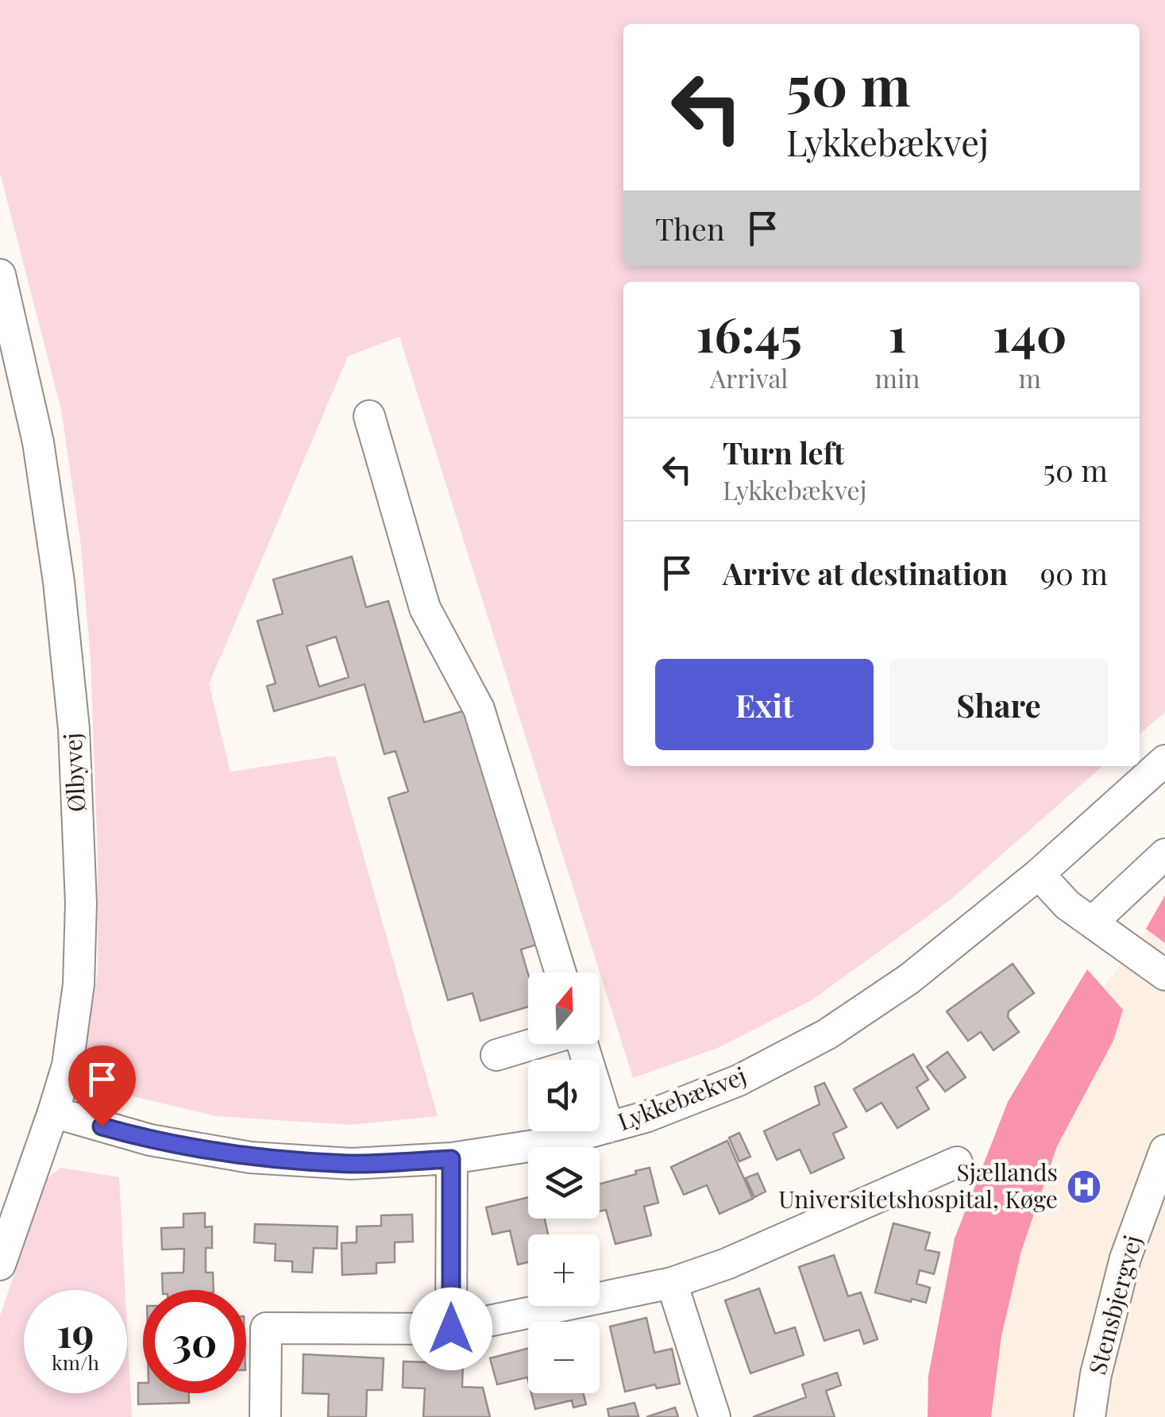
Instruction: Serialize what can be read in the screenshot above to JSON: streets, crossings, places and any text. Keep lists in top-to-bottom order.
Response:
{
  "streets": {
    "street": ["Ølbyvej", "Lykkebækvej", "Stensbjergvej"]
  },
  "crossings": [
    ["Ølbyvej", "Lykkebækvej"]
  ],
  "places": {
    "hospital": ["Sjællands Universitetshospital, Køge"]
  },
  "north": "top",
  "page": {
    "turn": ["50 m", "Lykkebækvej"],
    "then": "Then",
    "eta": [
      "16:45",
      "Arrival",
      "1",
      "min",
      "140",
      "m"
    ],
    "list": [
      {
        "name": "Turn left",
        "note": "Lykkebækvej",
        "value": "50 m"
      },
      {
        "name": "Arrive at destination",
        "value": "90 m"
      }
    ],
    "buttons": ["Exit", "Share"],
    "map_buttons": ["+", "−"],
    "speed": "19 km/h",
    "limit": "30"
  }
}
